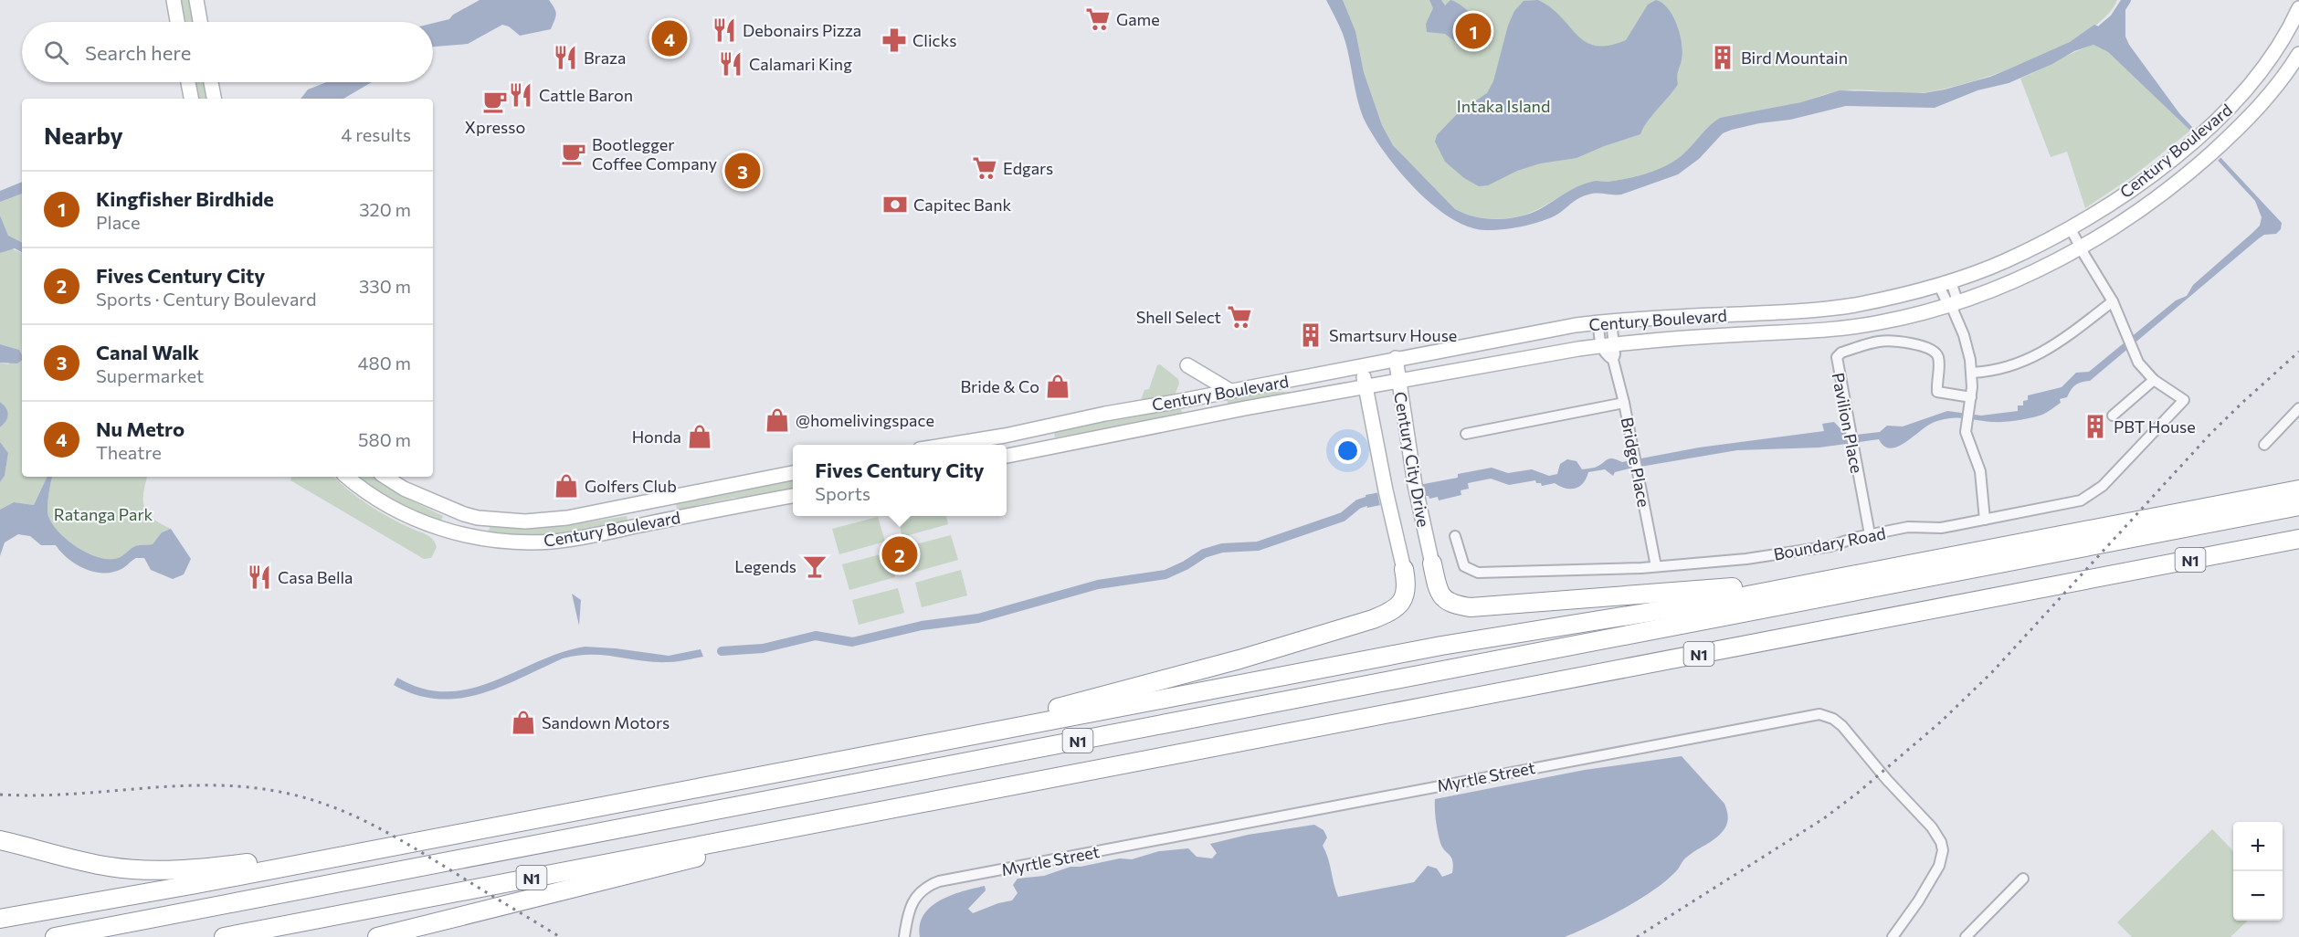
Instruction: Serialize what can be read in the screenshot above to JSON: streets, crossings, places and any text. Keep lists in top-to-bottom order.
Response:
{
  "streets": {
    "highway": ["N1"],
    "main road": ["Century Boulevard", "Century City Drive"],
    "street": [
      "Pavilion Place",
      "Bridge Place",
      "Boundary Road",
      "Myrtle Street"
    ]
  },
  "crossings": [
    ["Century Boulevard", "Century City Drive"],
    ["Century Boulevard", "Bridge Place"],
    ["Pavilion Place", "Boundary Road"],
    ["Bridge Place", "Boundary Road"]
  ],
  "parks": ["Intaka Island", "Ratanga Park"],
  "places": {
    "supermarket": ["Game", "Edgars", "Shell Select"],
    "restaurant": [
      "Debonairs Pizza",
      "Braza",
      "Calamari King",
      "Cattle Baron",
      "Casa Bella"
    ],
    "pharmacy": ["Clicks"],
    "building": ["Bird Mountain", "Smartsurv House", "PBT House"],
    "cafe": ["Xpresso", "Bootlegger Coffee Company"],
    "bank": ["Capitec Bank"],
    "shop": [
      "Bride & Co",
      "@homelivingspace",
      "Honda",
      "Golfers Club",
      "Sandown Motors"
    ],
    "bar": ["Legends"]
  },
  "page": {
    "pins": [
      "1",
      "4",
      "3",
      "2"
    ],
    "search": "Search here",
    "heading": ["Nearby", "4 results"],
    "list": [
      {
        "mark": "1",
        "name": "Kingfisher Birdhide",
        "note": "Place",
        "value": "320 m"
      },
      {
        "mark": "2",
        "name": "Fives Century City",
        "note": "Sports · Century Boulevard",
        "value": "330 m"
      },
      {
        "mark": "3",
        "name": "Canal Walk",
        "note": "Supermarket",
        "value": "480 m"
      },
      {
        "mark": "4",
        "name": "Nu Metro",
        "note": "Theatre",
        "value": "580 m"
      }
    ],
    "popup": ["Fives Century City", "Sports"],
    "map_buttons": ["+", "−"]
  }
}
